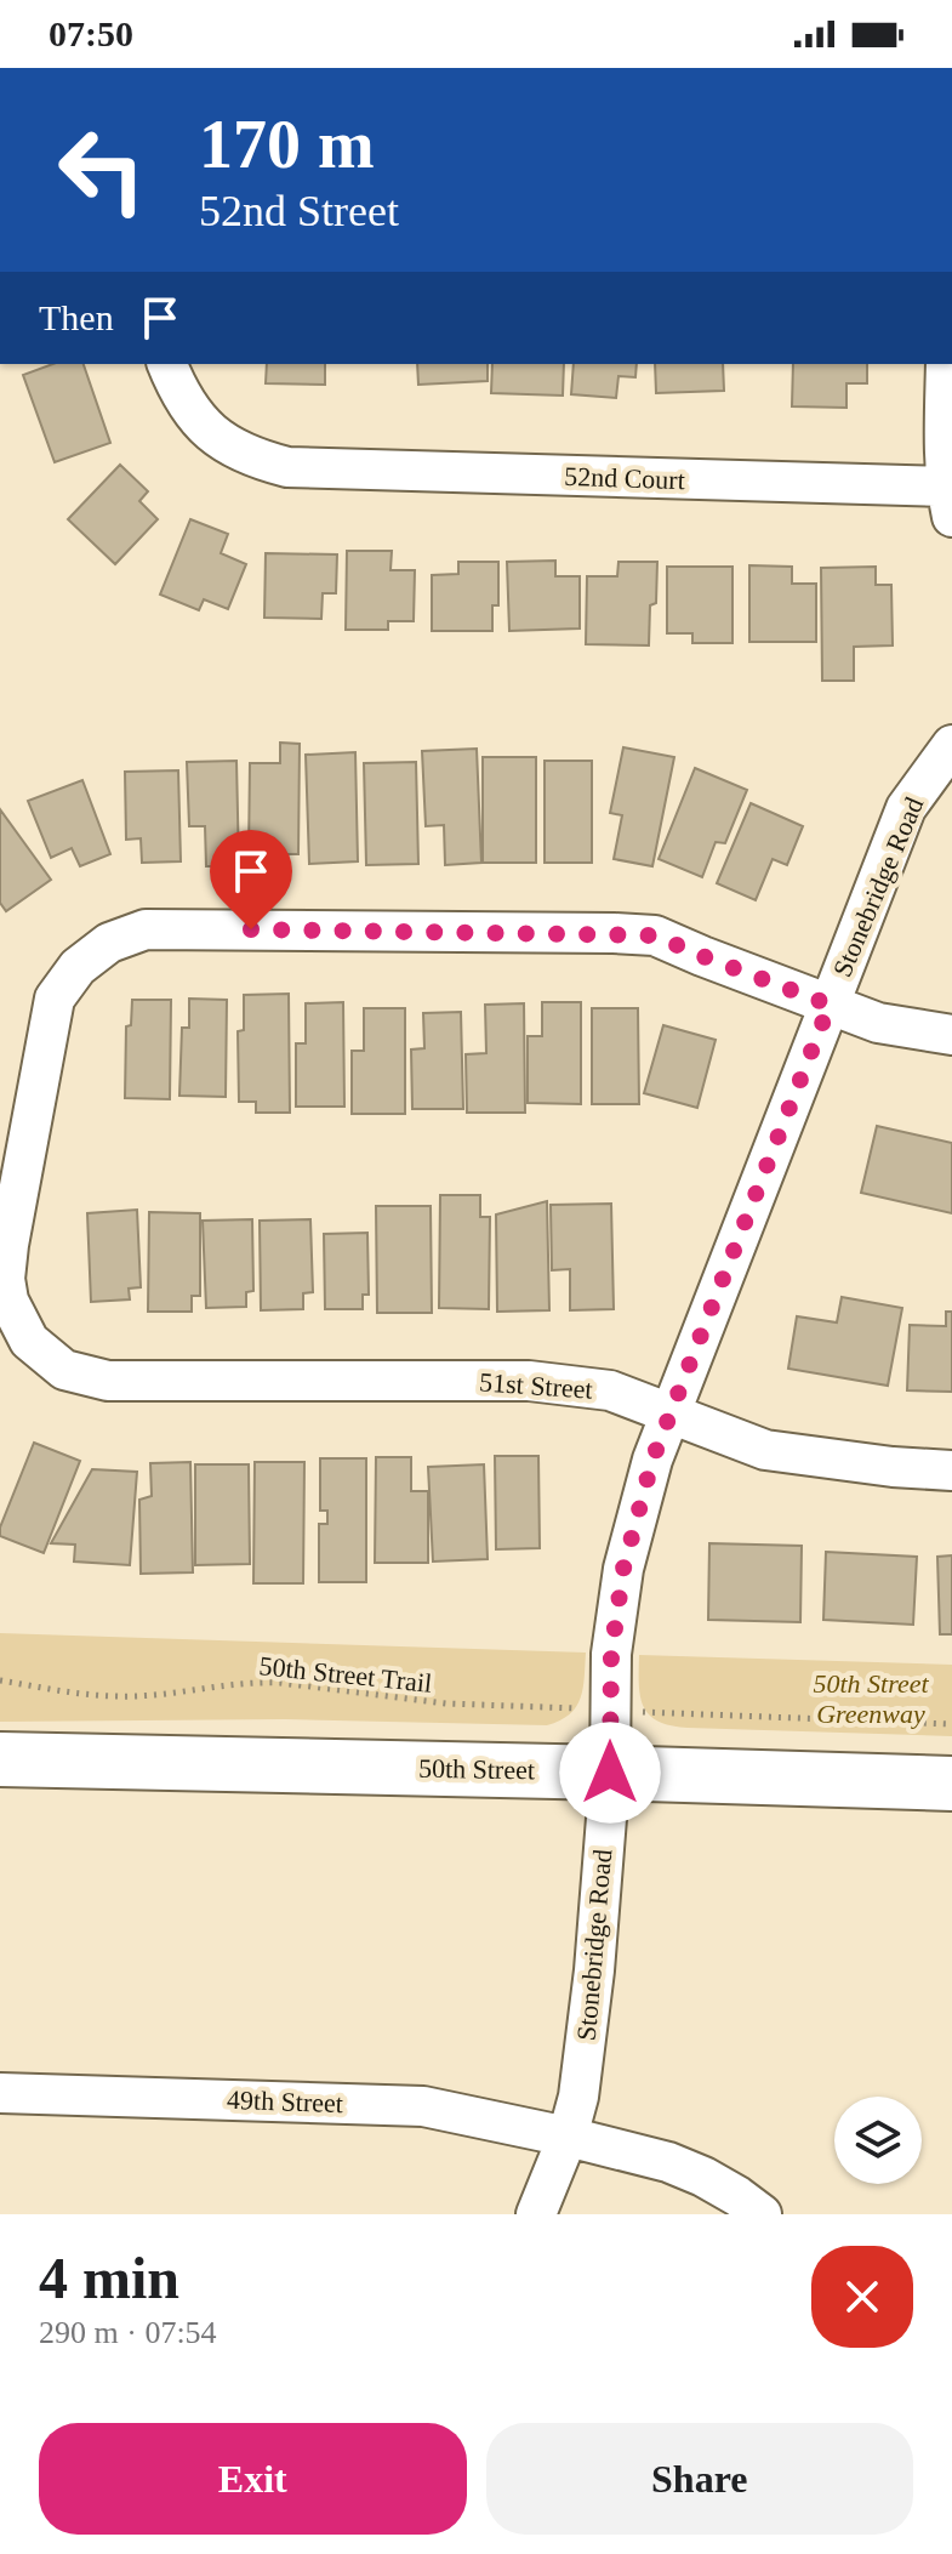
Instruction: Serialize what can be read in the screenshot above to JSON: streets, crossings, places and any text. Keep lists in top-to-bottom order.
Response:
{
  "streets": {
    "main road": ["50th Street"],
    "street": [
      "52nd Court",
      "Stonebridge Road",
      "51st Street",
      "49th Street"
    ],
    "path": ["50th Street Trail"]
  },
  "crossings": [
    ["Stonebridge Road", "51st Street"],
    ["Stonebridge Road", "50th Street"],
    ["Stonebridge Road", "49th Street"]
  ],
  "parks": ["50th Street Greenway"],
  "page": {
    "status": "07:50",
    "turn": ["170 m", "52nd Street"],
    "then": "Then",
    "heading": ["4 min", "290 m · 07:54"],
    "buttons": ["Exit", "Share"]
  }
}
